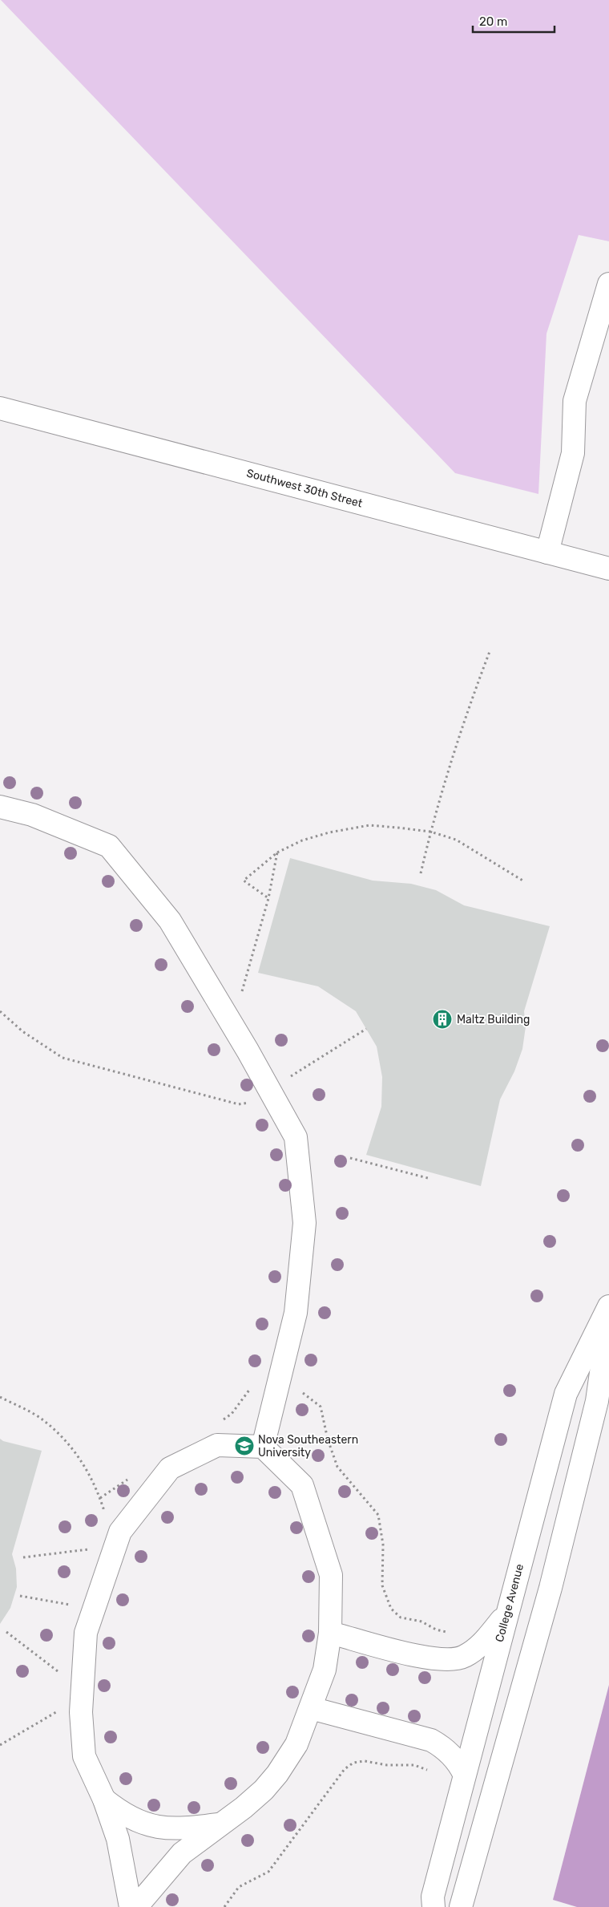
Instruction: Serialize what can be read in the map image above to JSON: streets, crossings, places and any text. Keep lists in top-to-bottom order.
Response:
{
  "streets": {
    "street": ["Southwest 30th Street", "College Avenue"]
  },
  "places": {
    "building": ["Maltz Building"],
    "school or university": ["Nova Southeastern University"]
  },
  "scale_bar": "20 m"
}
